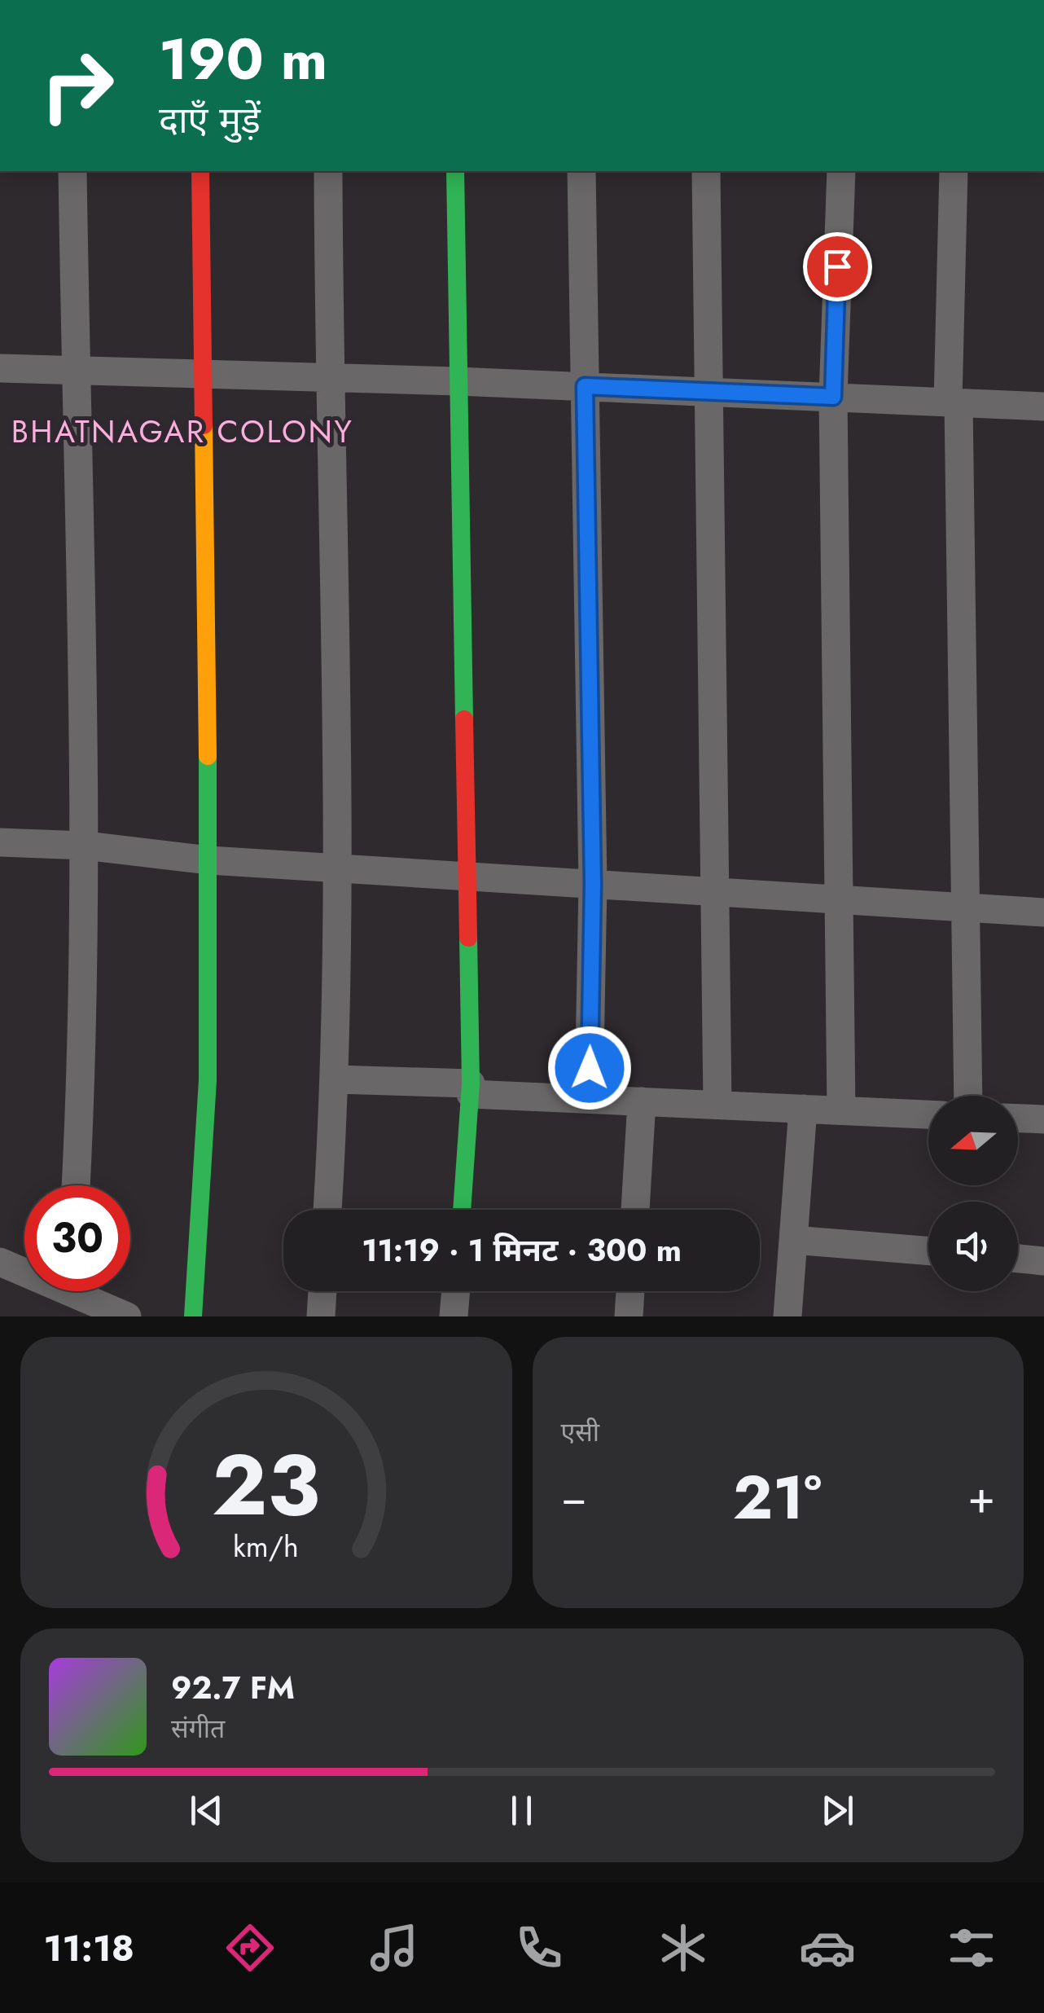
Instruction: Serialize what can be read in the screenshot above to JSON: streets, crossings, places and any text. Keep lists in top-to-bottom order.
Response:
{
  "districts": ["BHATNAGAR COLONY"],
  "north": "left",
  "page": {
    "turn": ["190 m", "दाएँ मुड़ें"],
    "limit": "30",
    "trip": "11:19 · 1 मिनट · 300 m",
    "tile": "एसी",
    "heat": ["−", "21°", "+"],
    "song": ["92.7 FM", "संगीत"],
    "tabs": "11:18",
    "gauge": ["23", "km/h"]
  }
}
